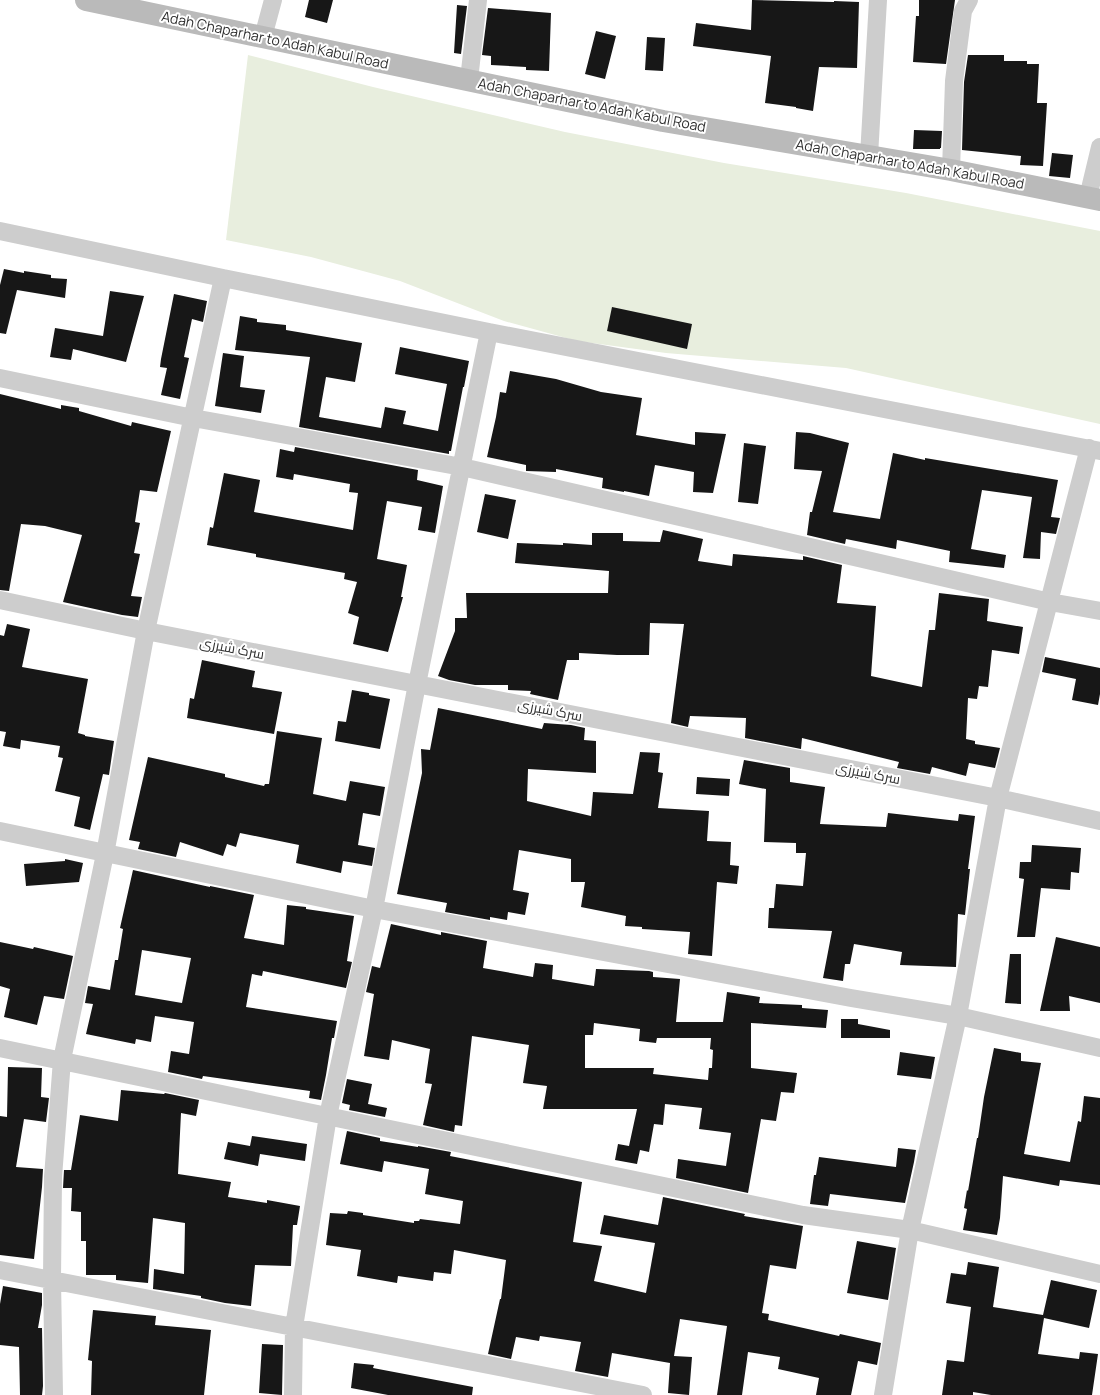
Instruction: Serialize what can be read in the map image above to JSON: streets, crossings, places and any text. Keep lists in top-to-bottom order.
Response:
{
  "streets": {
    "main road": ["Adah Chaparhar to Adah Kabul Road"],
    "street": ["سرک شیرزی"]
  }
}
